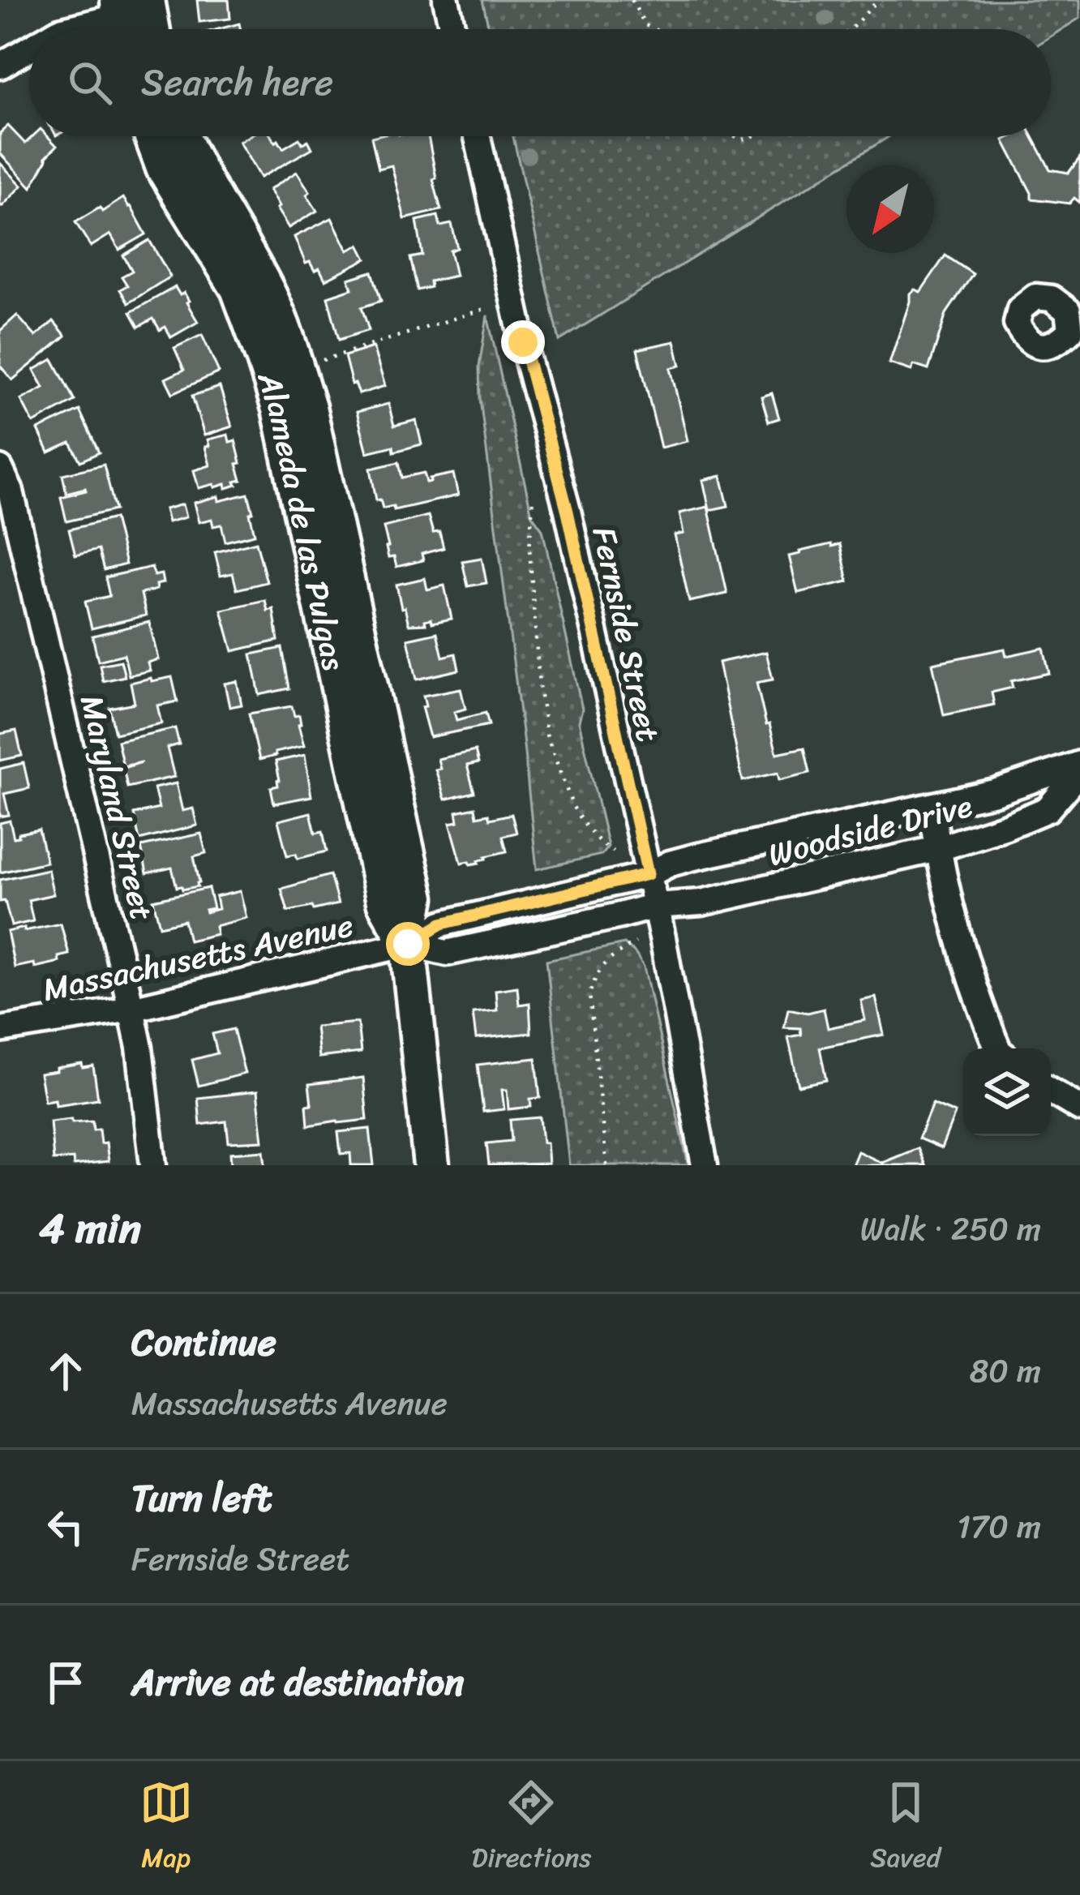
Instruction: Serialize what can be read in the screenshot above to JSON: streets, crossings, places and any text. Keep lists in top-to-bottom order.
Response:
{
  "streets": {
    "main road": ["Alameda de las Pulgas"],
    "street": [
      "Fernside Street",
      "Maryland Street",
      "Woodside Drive",
      "Massachusetts Avenue"
    ]
  },
  "crossings": [
    ["Alameda de las Pulgas", "Massachusetts Avenue"],
    ["Fernside Street", "Woodside Drive"],
    ["Fernside Street", "Massachusetts Avenue"],
    ["Maryland Street", "Massachusetts Avenue"],
    ["Woodside Drive", "Massachusetts Avenue"]
  ],
  "north": "bottom left",
  "page": {
    "search": "Search here",
    "heading": ["4 min", "Walk · 250 m"],
    "list": [
      ["Continue", "Massachusetts Avenue", "80 m"],
      ["Turn left", "Fernside Street", "170 m"],
      "Arrive at destination"
    ],
    "nav": ["Map", "Directions", "Saved"]
  }
}
